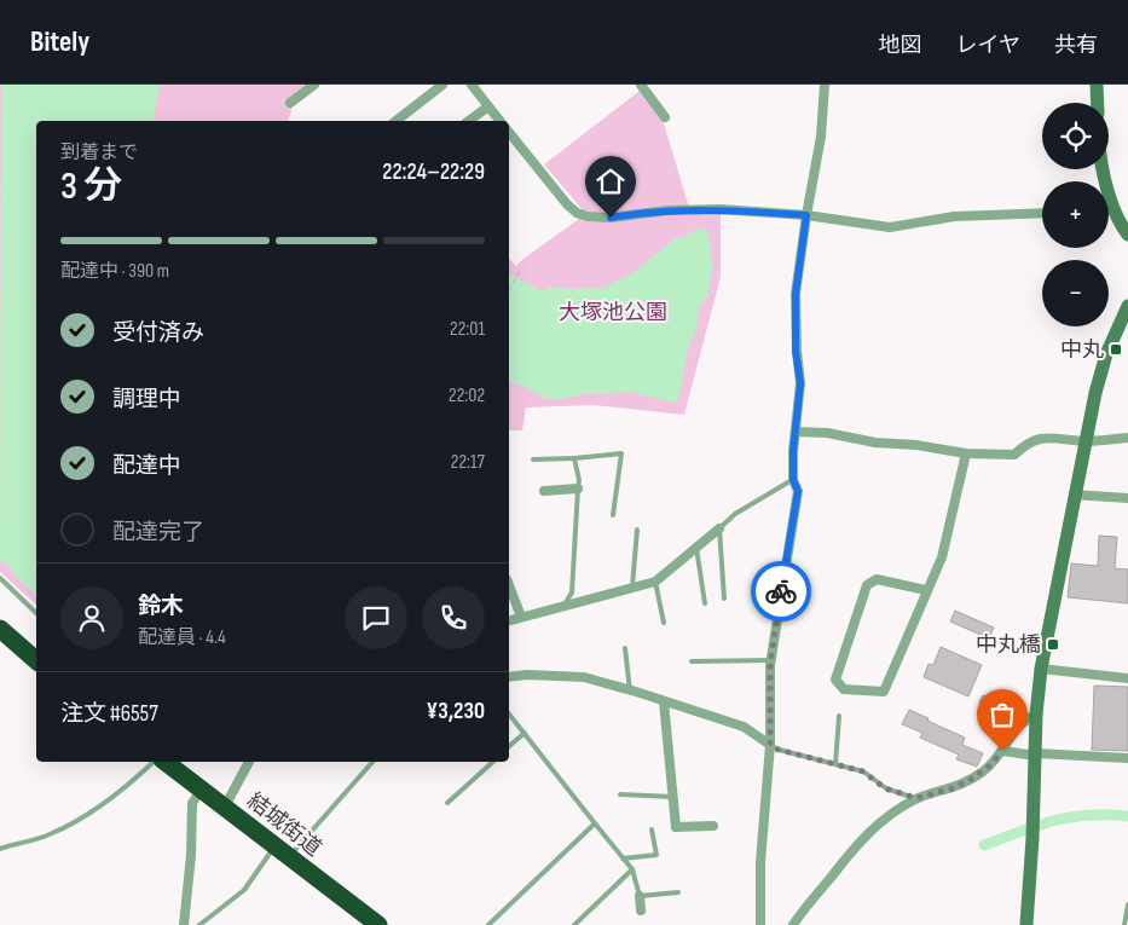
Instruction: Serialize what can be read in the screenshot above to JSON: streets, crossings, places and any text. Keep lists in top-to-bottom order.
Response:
{
  "streets": {
    "highway": ["結城街道"]
  },
  "parks": ["大塚池公園"],
  "places": {
    "transit": ["中丸", "中丸橋"]
  },
  "page": {
    "header": "Bitely",
    "nav": ["地図", "レイヤ", "共有"],
    "map_buttons": ["+", "−"],
    "heading": ["3 分", "到着まで", "22:24–22:29"],
    "panel": [
      "鈴木",
      "配達員 · 4.4",
      "注文 #6557",
      "¥3,230"
    ],
    "bar": "配達中 · 390 m",
    "list": [
      ["受付済み", "22:01"],
      ["調理中", "22:02"],
      ["配達中", "22:17"],
      "配達完了"
    ]
  }
}
